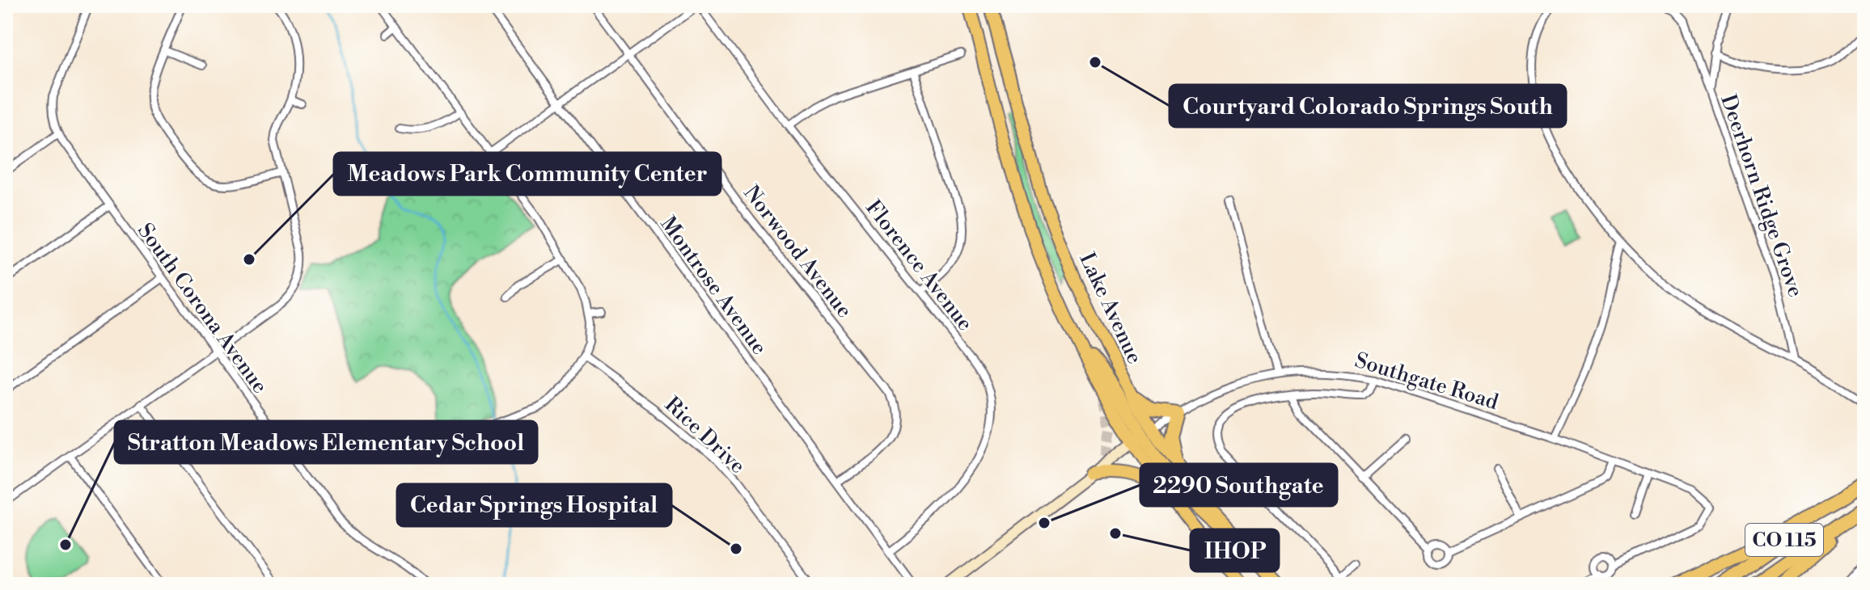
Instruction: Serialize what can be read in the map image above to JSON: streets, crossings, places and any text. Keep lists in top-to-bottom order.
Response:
{
  "streets": {
    "highway": ["CO 115"],
    "main road": ["Lake Avenue"],
    "street": [
      "Deerhorn Ridge Grove",
      "Norwood Avenue",
      "Florence Avenue",
      "Montrose Avenue",
      "South Corona Avenue",
      "Southgate Road",
      "Rice Drive"
    ]
  },
  "crossings": [
    ["Norwood Avenue", "Montrose Avenue"],
    ["Florence Avenue", "Montrose Avenue"],
    ["Lake Avenue", "Southgate Road"]
  ],
  "places": [
    "Courtyard Colorado Springs South",
    "Meadows Park Community Center",
    "2290 Southgate",
    "IHOP",
    "Stratton Meadows Elementary School",
    "Cedar Springs Hospital"
  ]
}
